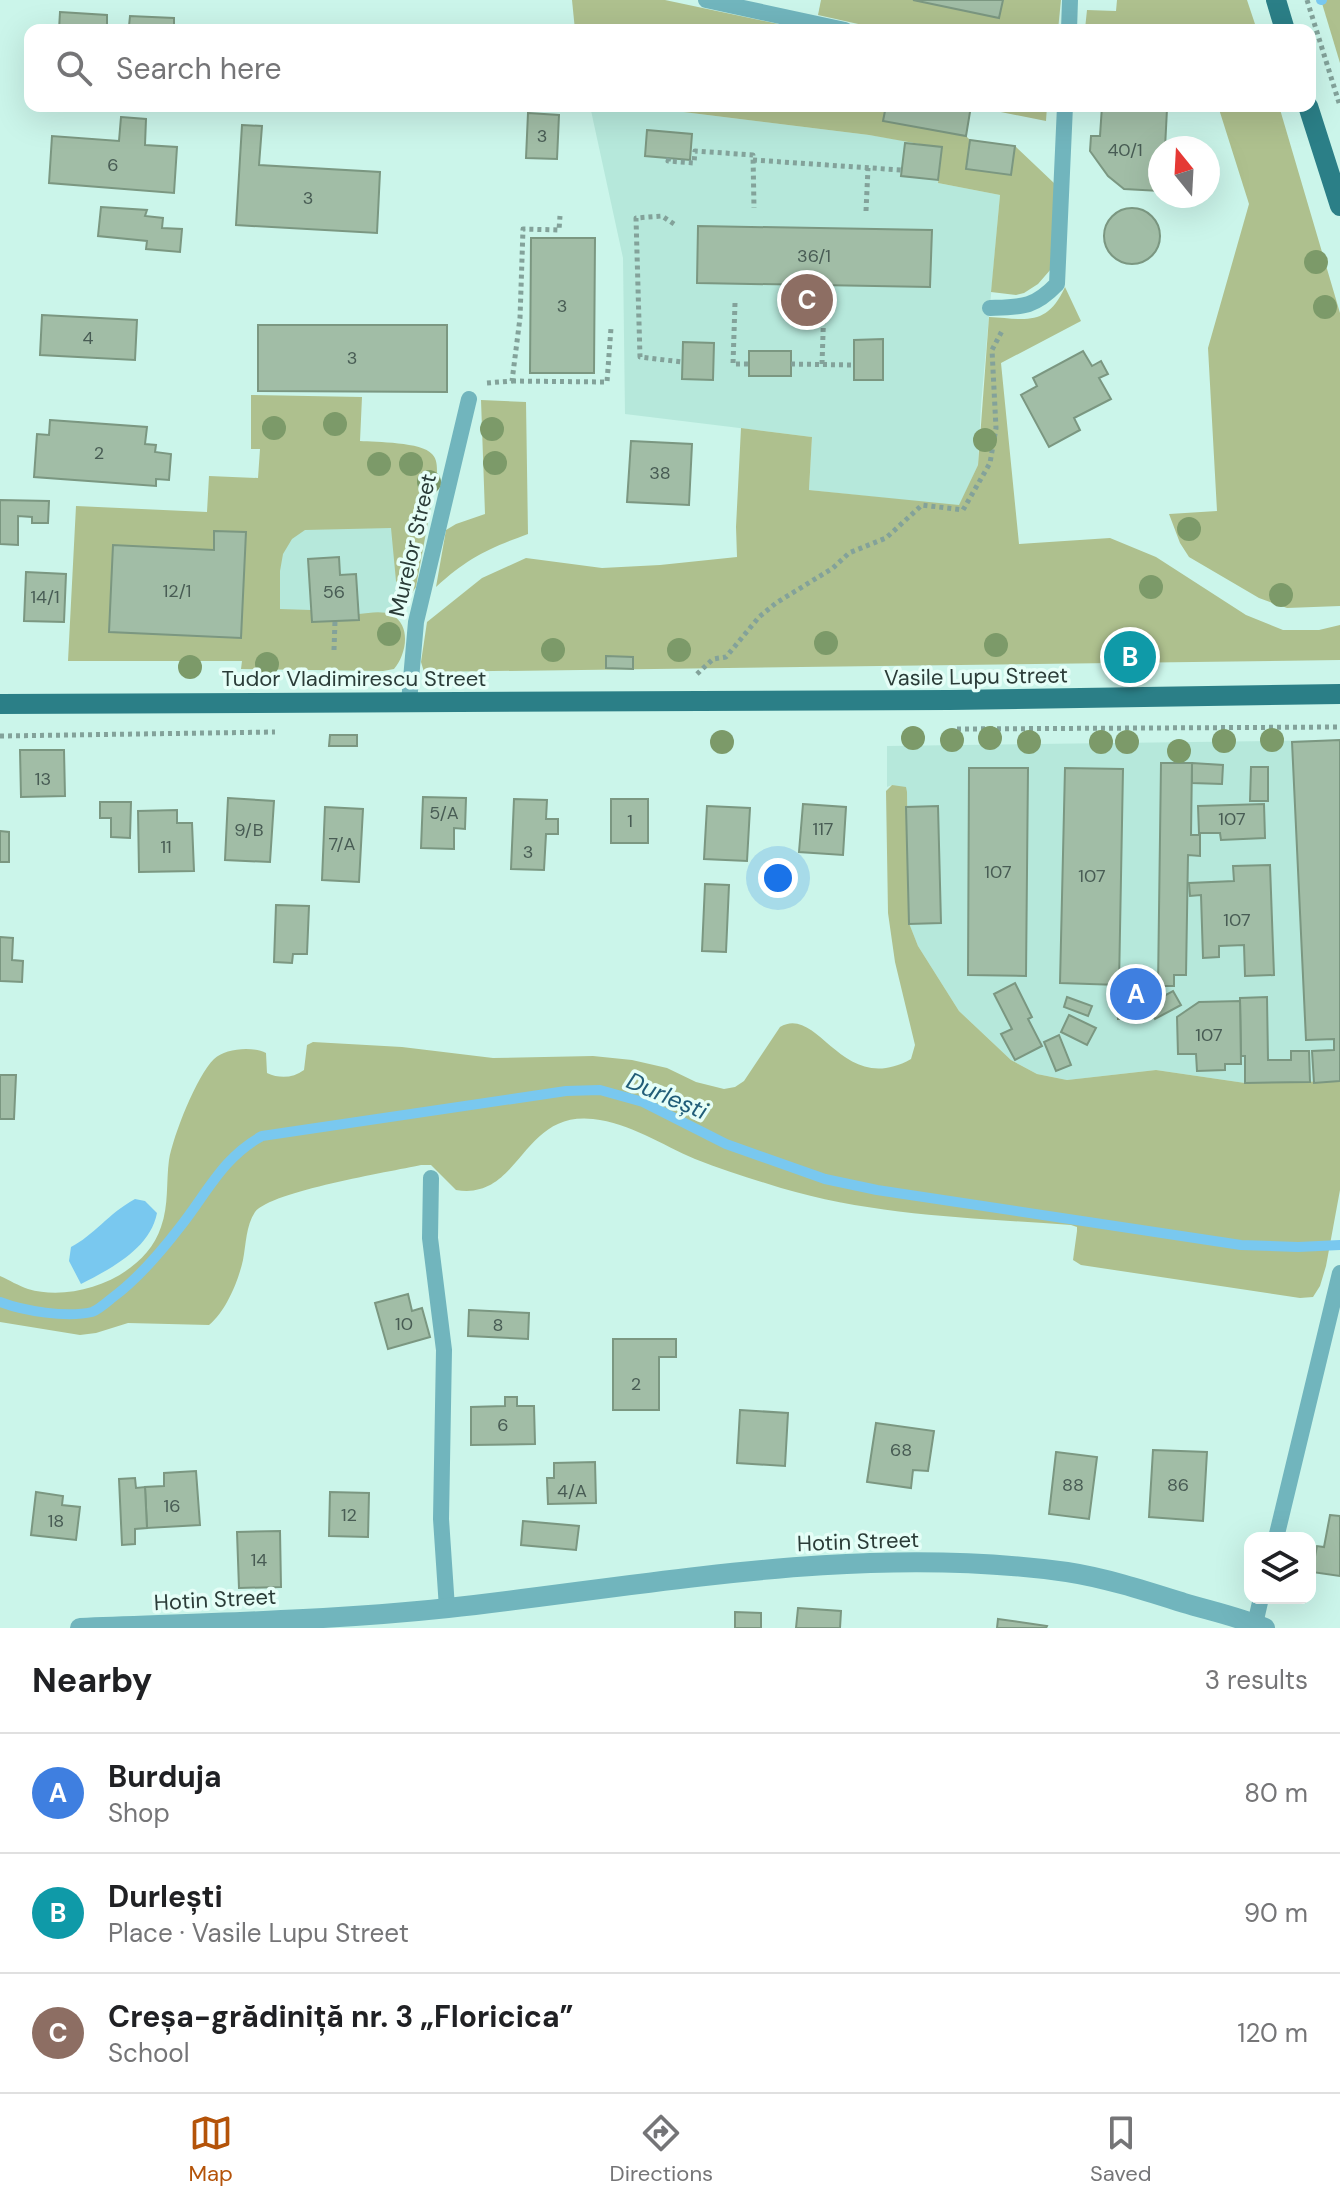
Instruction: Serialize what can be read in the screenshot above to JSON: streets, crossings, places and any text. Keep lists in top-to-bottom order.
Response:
{
  "streets": {
    "main road": ["Vasile Lupu Street", "Tudor Vladimirescu Street"],
    "street": ["Hotin Street"],
    "lane": ["Murelor Street"]
  },
  "crossings": [
    ["Murelor Street", "Tudor Vladimirescu Street"],
    ["Vasile Lupu Street", "Tudor Vladimirescu Street"]
  ],
  "water": ["Durlești"],
  "house_numbers": [
    "3",
    "40/1",
    "6",
    "3",
    "36/1",
    "3",
    "4",
    "3",
    "2",
    "38",
    "12/1",
    "56",
    "14/1",
    "13",
    "5/A",
    "107",
    "1",
    "117",
    "9/B",
    "7/A",
    "11",
    "3",
    "107",
    "107",
    "107",
    "107",
    "10",
    "8",
    "2",
    "6",
    "68",
    "88",
    "86",
    "4/A",
    "16",
    "12",
    "18",
    "14"
  ],
  "north": "top",
  "page": {
    "search": "Search here",
    "pins": ["C", "B", "A"],
    "heading": ["Nearby", "3 results"],
    "list": [
      {
        "mark": "A",
        "name": "Burduja",
        "note": "Shop",
        "value": "80 m"
      },
      {
        "mark": "B",
        "name": "Durlești",
        "note": "Place · Vasile Lupu Street",
        "value": "90 m"
      },
      {
        "mark": "C",
        "name": "Creșa-grădiniță nr. 3 „Floricica”",
        "note": "School",
        "value": "120 m"
      }
    ],
    "nav": ["Map", "Directions", "Saved"]
  }
}
